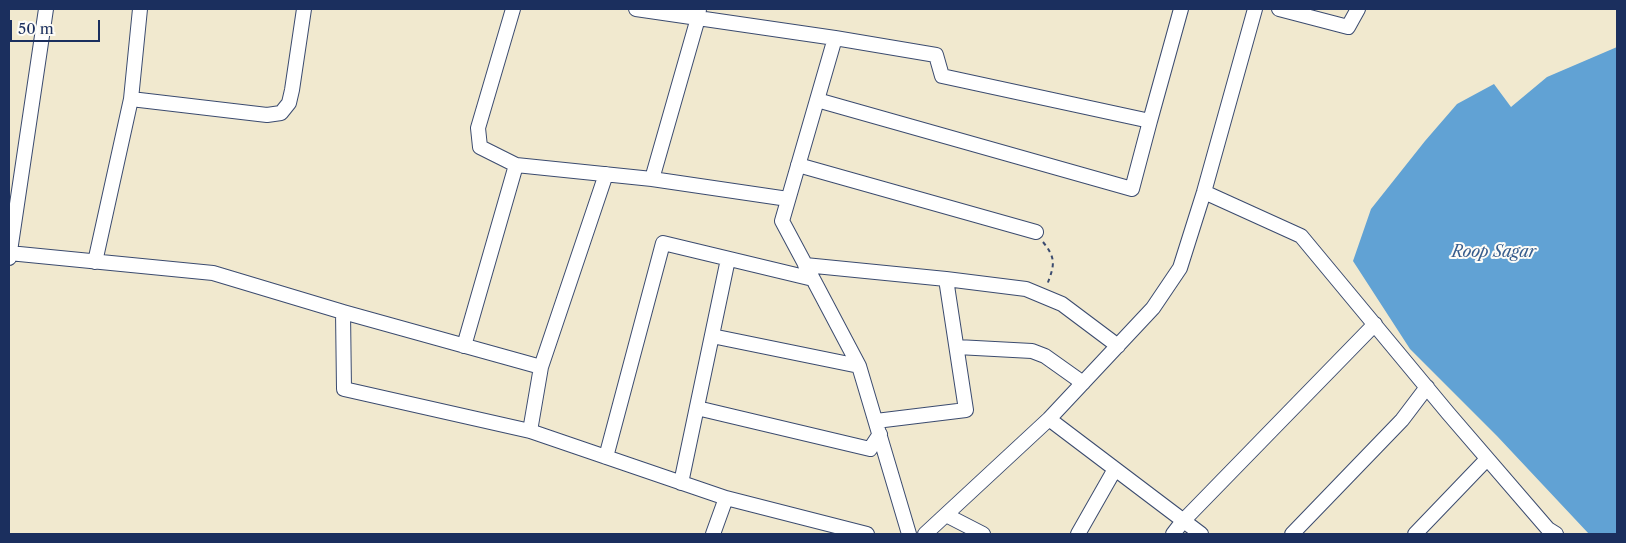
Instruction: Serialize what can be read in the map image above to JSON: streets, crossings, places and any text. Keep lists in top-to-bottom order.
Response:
{
  "water": ["Roop Sagar"],
  "scale_bar": "50 m"
}
